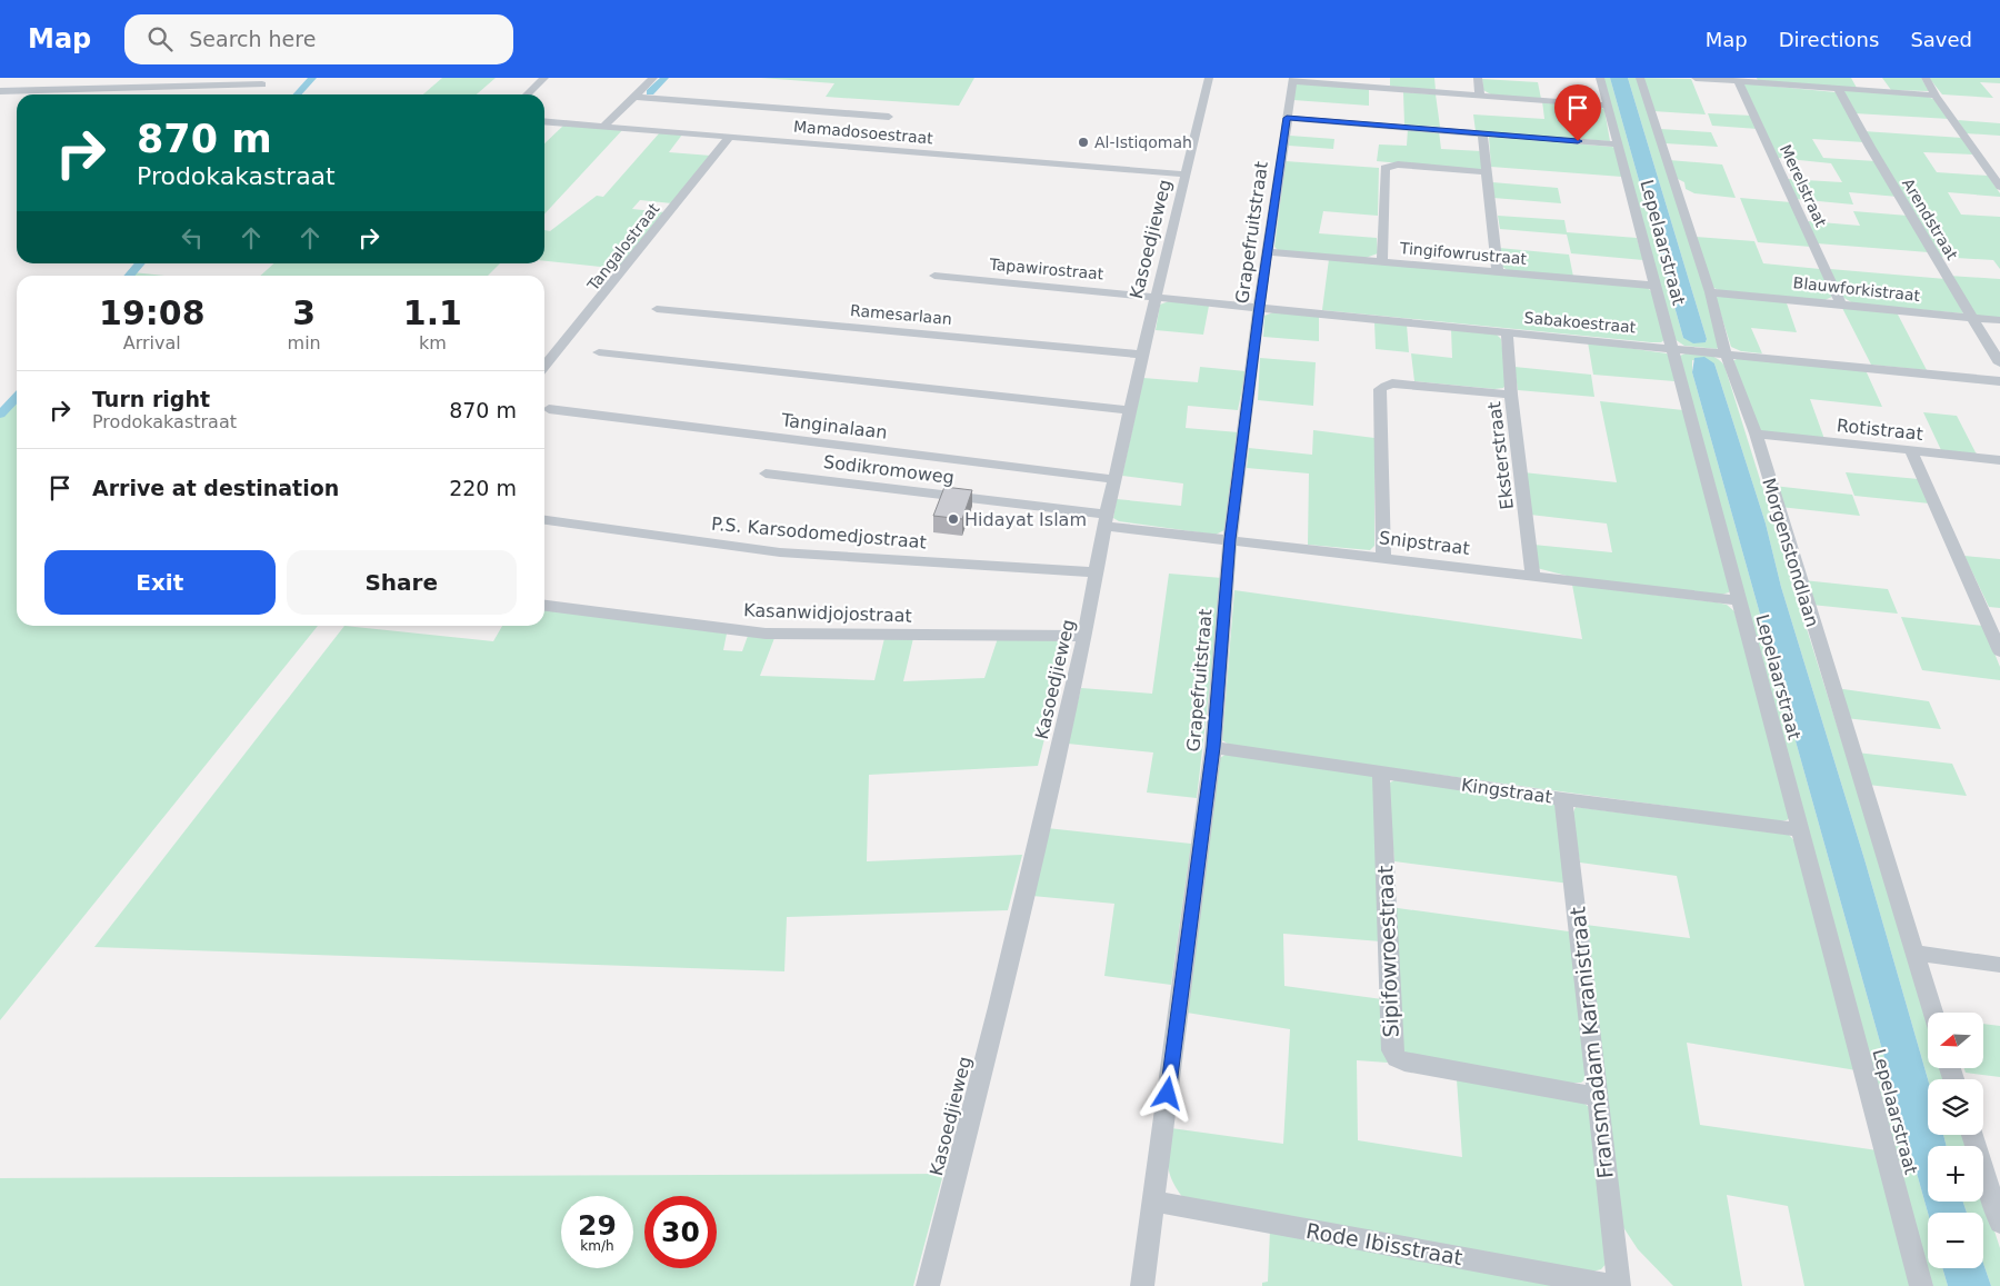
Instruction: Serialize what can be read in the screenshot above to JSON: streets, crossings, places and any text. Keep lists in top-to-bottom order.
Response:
{
  "streets": {
    "street": [
      "Mamadosoestraat",
      "Merelstraat",
      "Arendstraat",
      "Grapefruitstraat",
      "Kasoedjieweg",
      "Lepelaarstraat",
      "Tangalostraat",
      "Tingifowrustraat",
      "Tapawirostraat",
      "Blauwforkistraat",
      "Ramesarlaan",
      "Sabakoestraat",
      "Tanginalaan",
      "Rotistraat",
      "Eksterstraat",
      "Sodikromoweg",
      "P.S. Karsodomedjostraat",
      "Snipstraat",
      "Morgenstondlaan",
      "Kasanwidjojostraat",
      "Kingstraat",
      "Sipifowroestraat",
      "Fransmadam Karanistraat",
      "Rode Ibisstraat"
    ]
  },
  "crossings": [
    ["Mamadosoestraat", "Kasoedjieweg"],
    ["Mamadosoestraat", "Tangalostraat"],
    ["Merelstraat", "Blauwforkistraat"],
    ["Arendstraat", "Blauwforkistraat"],
    ["Grapefruitstraat", "Tingifowrustraat"],
    ["Grapefruitstraat", "Sabakoestraat"],
    ["Grapefruitstraat", "Snipstraat"],
    ["Grapefruitstraat", "Kingstraat"],
    ["Grapefruitstraat", "Rode Ibisstraat"],
    ["Kasoedjieweg", "Tapawirostraat"],
    ["Kasoedjieweg", "Ramesarlaan"],
    ["Kasoedjieweg", "Sabakoestraat"],
    ["Kasoedjieweg", "Tanginalaan"],
    ["Kasoedjieweg", "Sodikromoweg"],
    ["Kasoedjieweg", "P.S. Karsodomedjostraat"],
    ["Kasoedjieweg", "Snipstraat"],
    ["Kasoedjieweg", "Kasanwidjojostraat"],
    ["Lepelaarstraat", "Tingifowrustraat"],
    ["Lepelaarstraat", "Sabakoestraat"],
    ["Lepelaarstraat", "Snipstraat"],
    ["Lepelaarstraat", "Kingstraat"],
    ["Tapawirostraat", "Sabakoestraat"],
    ["Blauwforkistraat", "Morgenstondlaan"],
    ["Sabakoestraat", "Eksterstraat"],
    ["Sabakoestraat", "Morgenstondlaan"],
    ["Rotistraat", "Morgenstondlaan"],
    ["Eksterstraat", "Snipstraat"],
    ["Sodikromoweg", "Snipstraat"],
    ["Kingstraat", "Sipifowroestraat"],
    ["Kingstraat", "Fransmadam Karanistraat"],
    ["Sipifowroestraat", "Fransmadam Karanistraat"],
    ["Fransmadam Karanistraat", "Rode Ibisstraat"]
  ],
  "places": ["Al-Istiqomah", "Hidayat Islam"],
  "north": "left",
  "page": {
    "header": "Map",
    "search": "Search here",
    "nav": ["Map", "Directions", "Saved"],
    "turn": ["870 m", "Prodokakastraat"],
    "eta": [
      "19:08",
      "Arrival",
      "3",
      "min",
      "1.1",
      "km"
    ],
    "list": [
      {
        "name": "Turn right",
        "note": "Prodokakastraat",
        "value": "870 m"
      },
      {
        "name": "Arrive at destination",
        "value": "220 m"
      }
    ],
    "buttons": ["Exit", "Share"],
    "map_buttons": ["+", "−"],
    "speed": "29 km/h",
    "limit": "30"
  }
}
